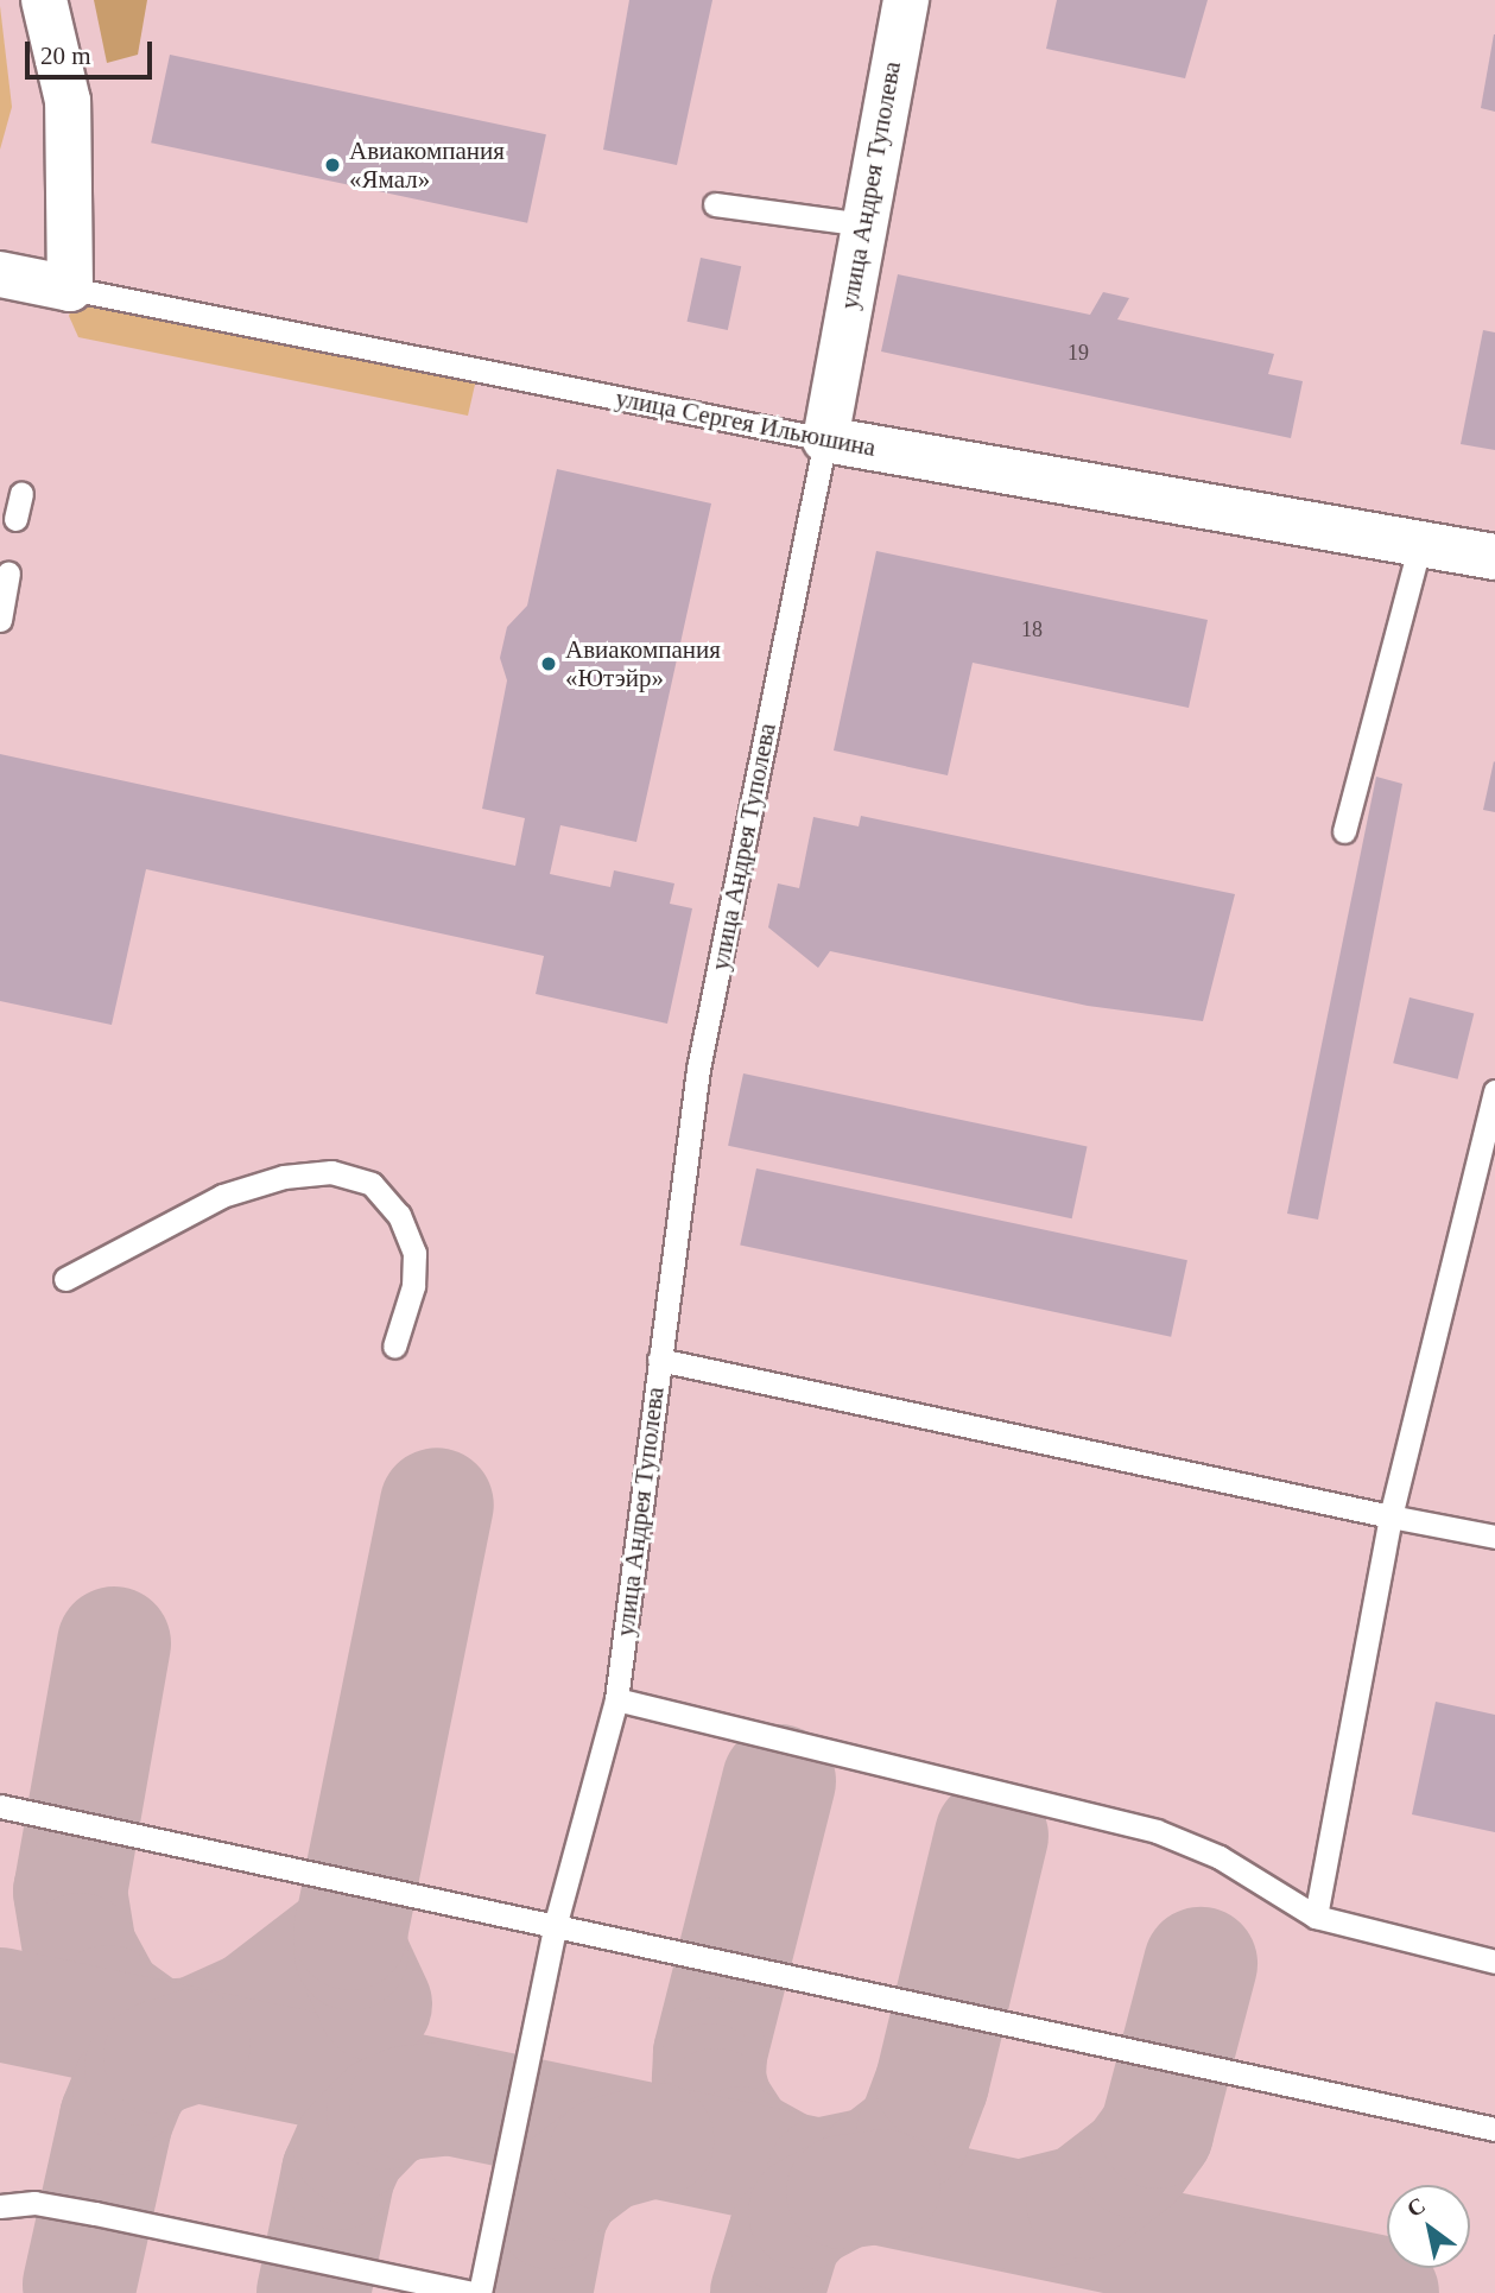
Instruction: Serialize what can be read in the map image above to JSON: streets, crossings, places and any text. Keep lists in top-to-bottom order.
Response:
{
  "streets": {
    "street": ["улица Андрея Туполева", "улица Сергея Ильюшина"]
  },
  "crossings": [
    ["улица Андрея Туполева", "улица Сергея Ильюшина"]
  ],
  "places": ["Авиакомпания «Ямал»", "Авиакомпания «Ютэйр»"],
  "house_numbers": ["19", "18"],
  "scale_bar": "20 m",
  "north": "top left"
}
